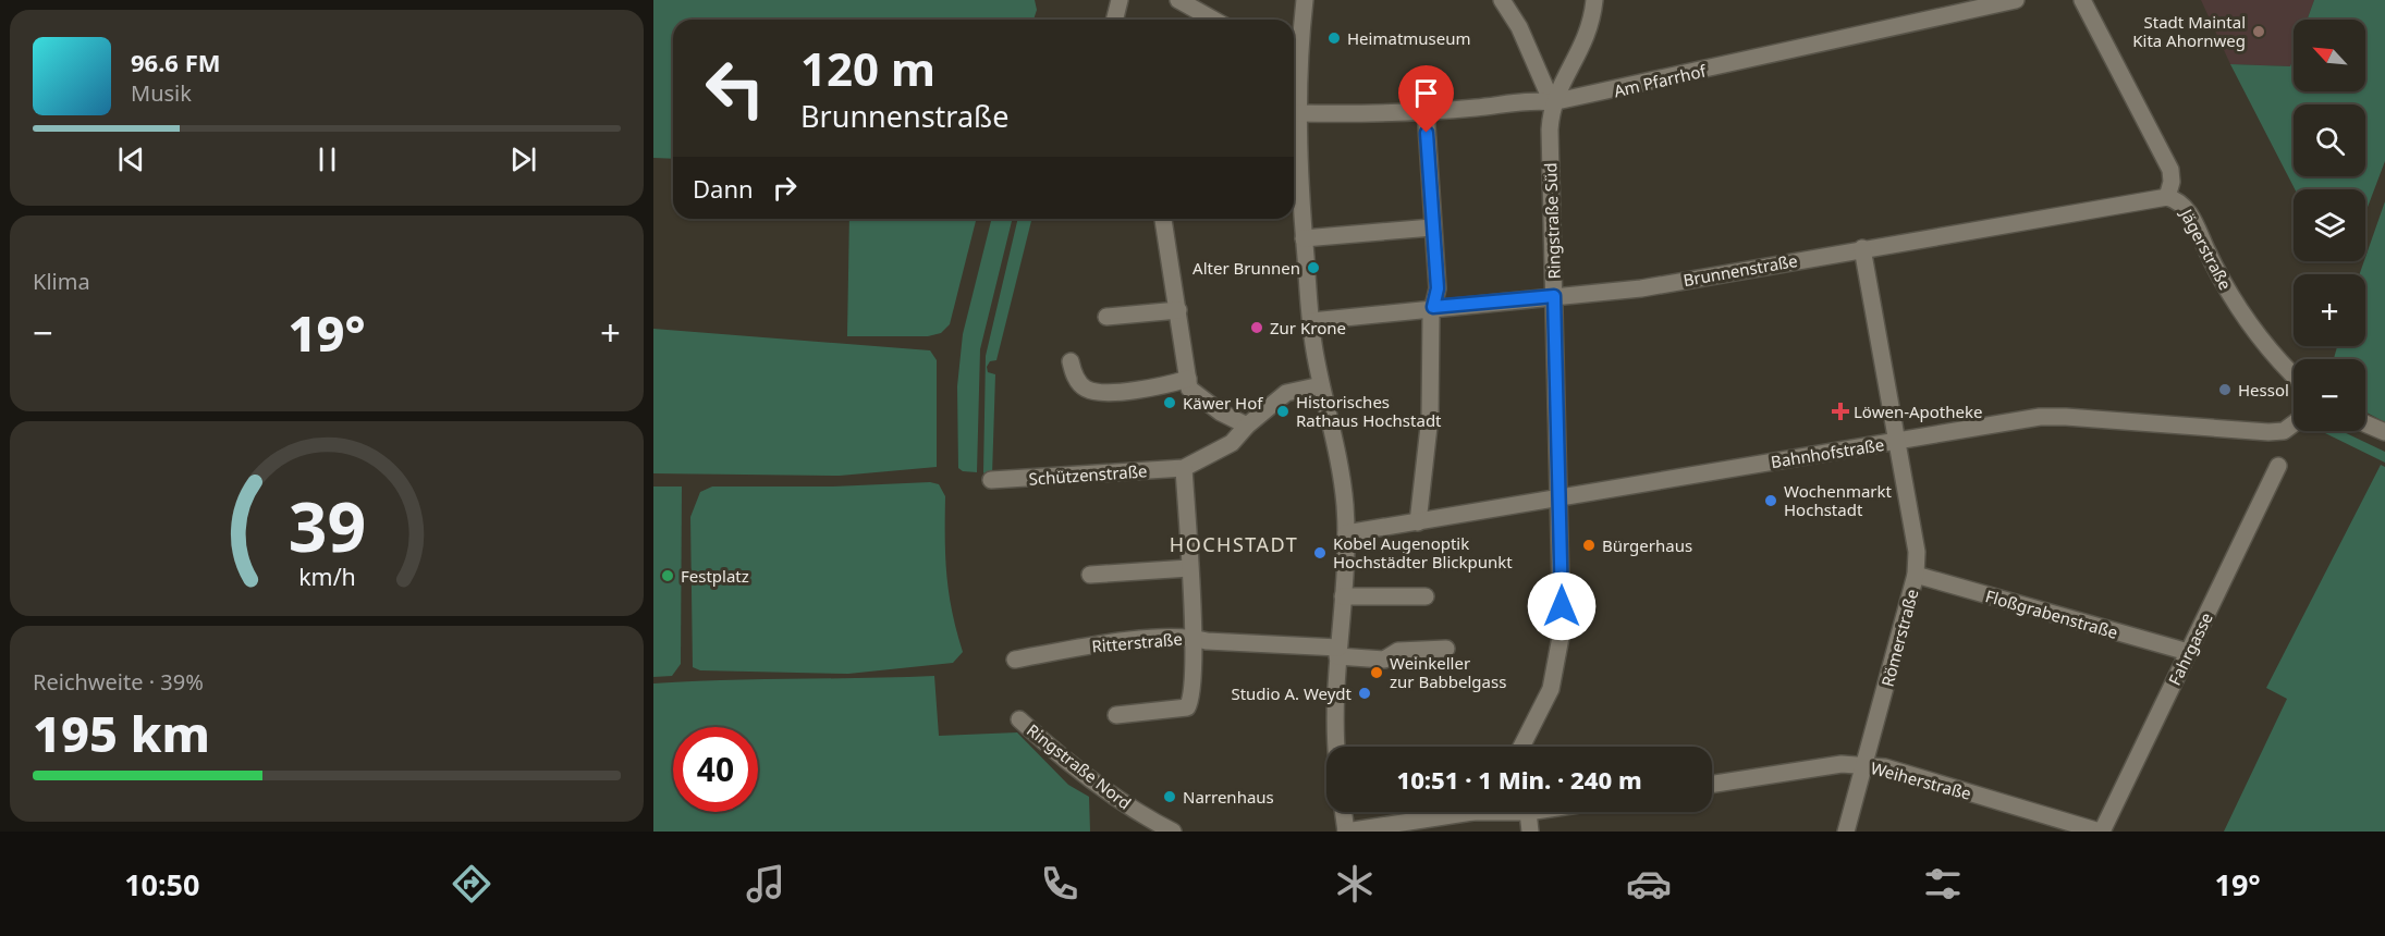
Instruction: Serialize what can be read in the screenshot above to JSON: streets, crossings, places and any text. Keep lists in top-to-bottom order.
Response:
{
  "streets": {
    "street": [
      "Am Pfarrhof",
      "Ringstraße Süd",
      "Jägerstraße",
      "Brunnenstraße",
      "Bahnhofstraße",
      "Schützenstraße",
      "Floßgrabenstraße",
      "Römerstraße",
      "Ritterstraße",
      "Fahrgasse",
      "Ringstraße Nord",
      "Weiherstraße"
    ]
  },
  "crossings": [
    ["Am Pfarrhof", "Ringstraße Süd"],
    ["Ringstraße Süd", "Brunnenstraße"],
    ["Ringstraße Süd", "Bahnhofstraße"],
    ["Jägerstraße", "Brunnenstraße"],
    ["Brunnenstraße", "Römerstraße"],
    ["Bahnhofstraße", "Römerstraße"],
    ["Floßgrabenstraße", "Römerstraße"],
    ["Floßgrabenstraße", "Fahrgasse"],
    ["Römerstraße", "Weiherstraße"],
    ["Fahrgasse", "Weiherstraße"]
  ],
  "districts": ["HOCHSTADT"],
  "places": {
    "other": [
      "Stadt Maintal Kita Ahornweg",
      "Heimatmuseum",
      "Alter Brunnen",
      "Zur Krone",
      "Hessol",
      "Käwer Hof",
      "Historisches Rathaus Hochstadt",
      "Wochenmarkt Hochstadt",
      "Bürgerhaus",
      "Kobel Augenoptik Hochstädter Blickpunkt",
      "Festplatz",
      "Weinkeller zur Babbelgass",
      "Studio A. Weydt",
      "Narrenhaus"
    ],
    "health": ["Löwen-Apotheke"]
  },
  "north": "top left",
  "page": {
    "map_buttons": ["+", "−"],
    "turn": ["120 m", "Brunnenstraße"],
    "song": ["96.6 FM", "Musik"],
    "then": "Dann",
    "tile": [
      "Klima",
      ["Reichweite · 39%", "195 km"]
    ],
    "heat": ["−", "19°", "+"],
    "limit": "40",
    "trip": "10:51 · 1 Min. · 240 m",
    "tabs": ["10:50", "19°"],
    "gauge": ["39", "km/h"]
  }
}
